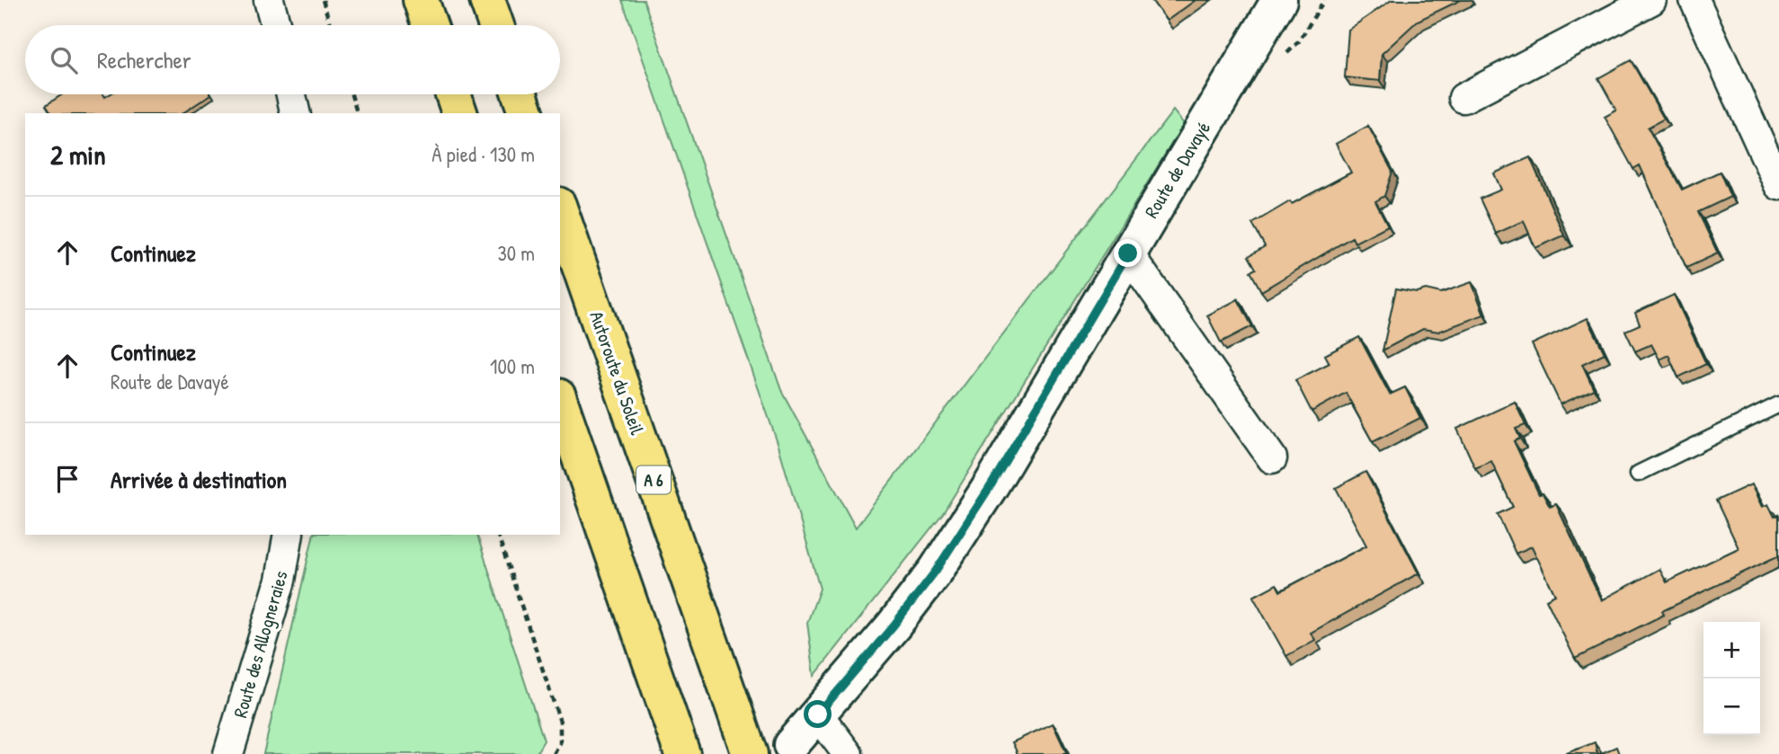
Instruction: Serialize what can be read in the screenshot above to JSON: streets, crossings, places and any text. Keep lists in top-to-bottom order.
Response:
{
  "streets": {
    "highway": ["Autoroute du Soleil", "A 6"],
    "street": ["Route de Davayé", "Route des Allogneraies"]
  },
  "page": {
    "search": "Rechercher",
    "heading": ["2 min", "À pied · 130 m"],
    "list": [
      ["Continuez", "30 m"],
      ["Continuez", "Route de Davayé", "100 m"],
      "Arrivée à destination"
    ],
    "map_buttons": ["+", "−"]
  }
}
